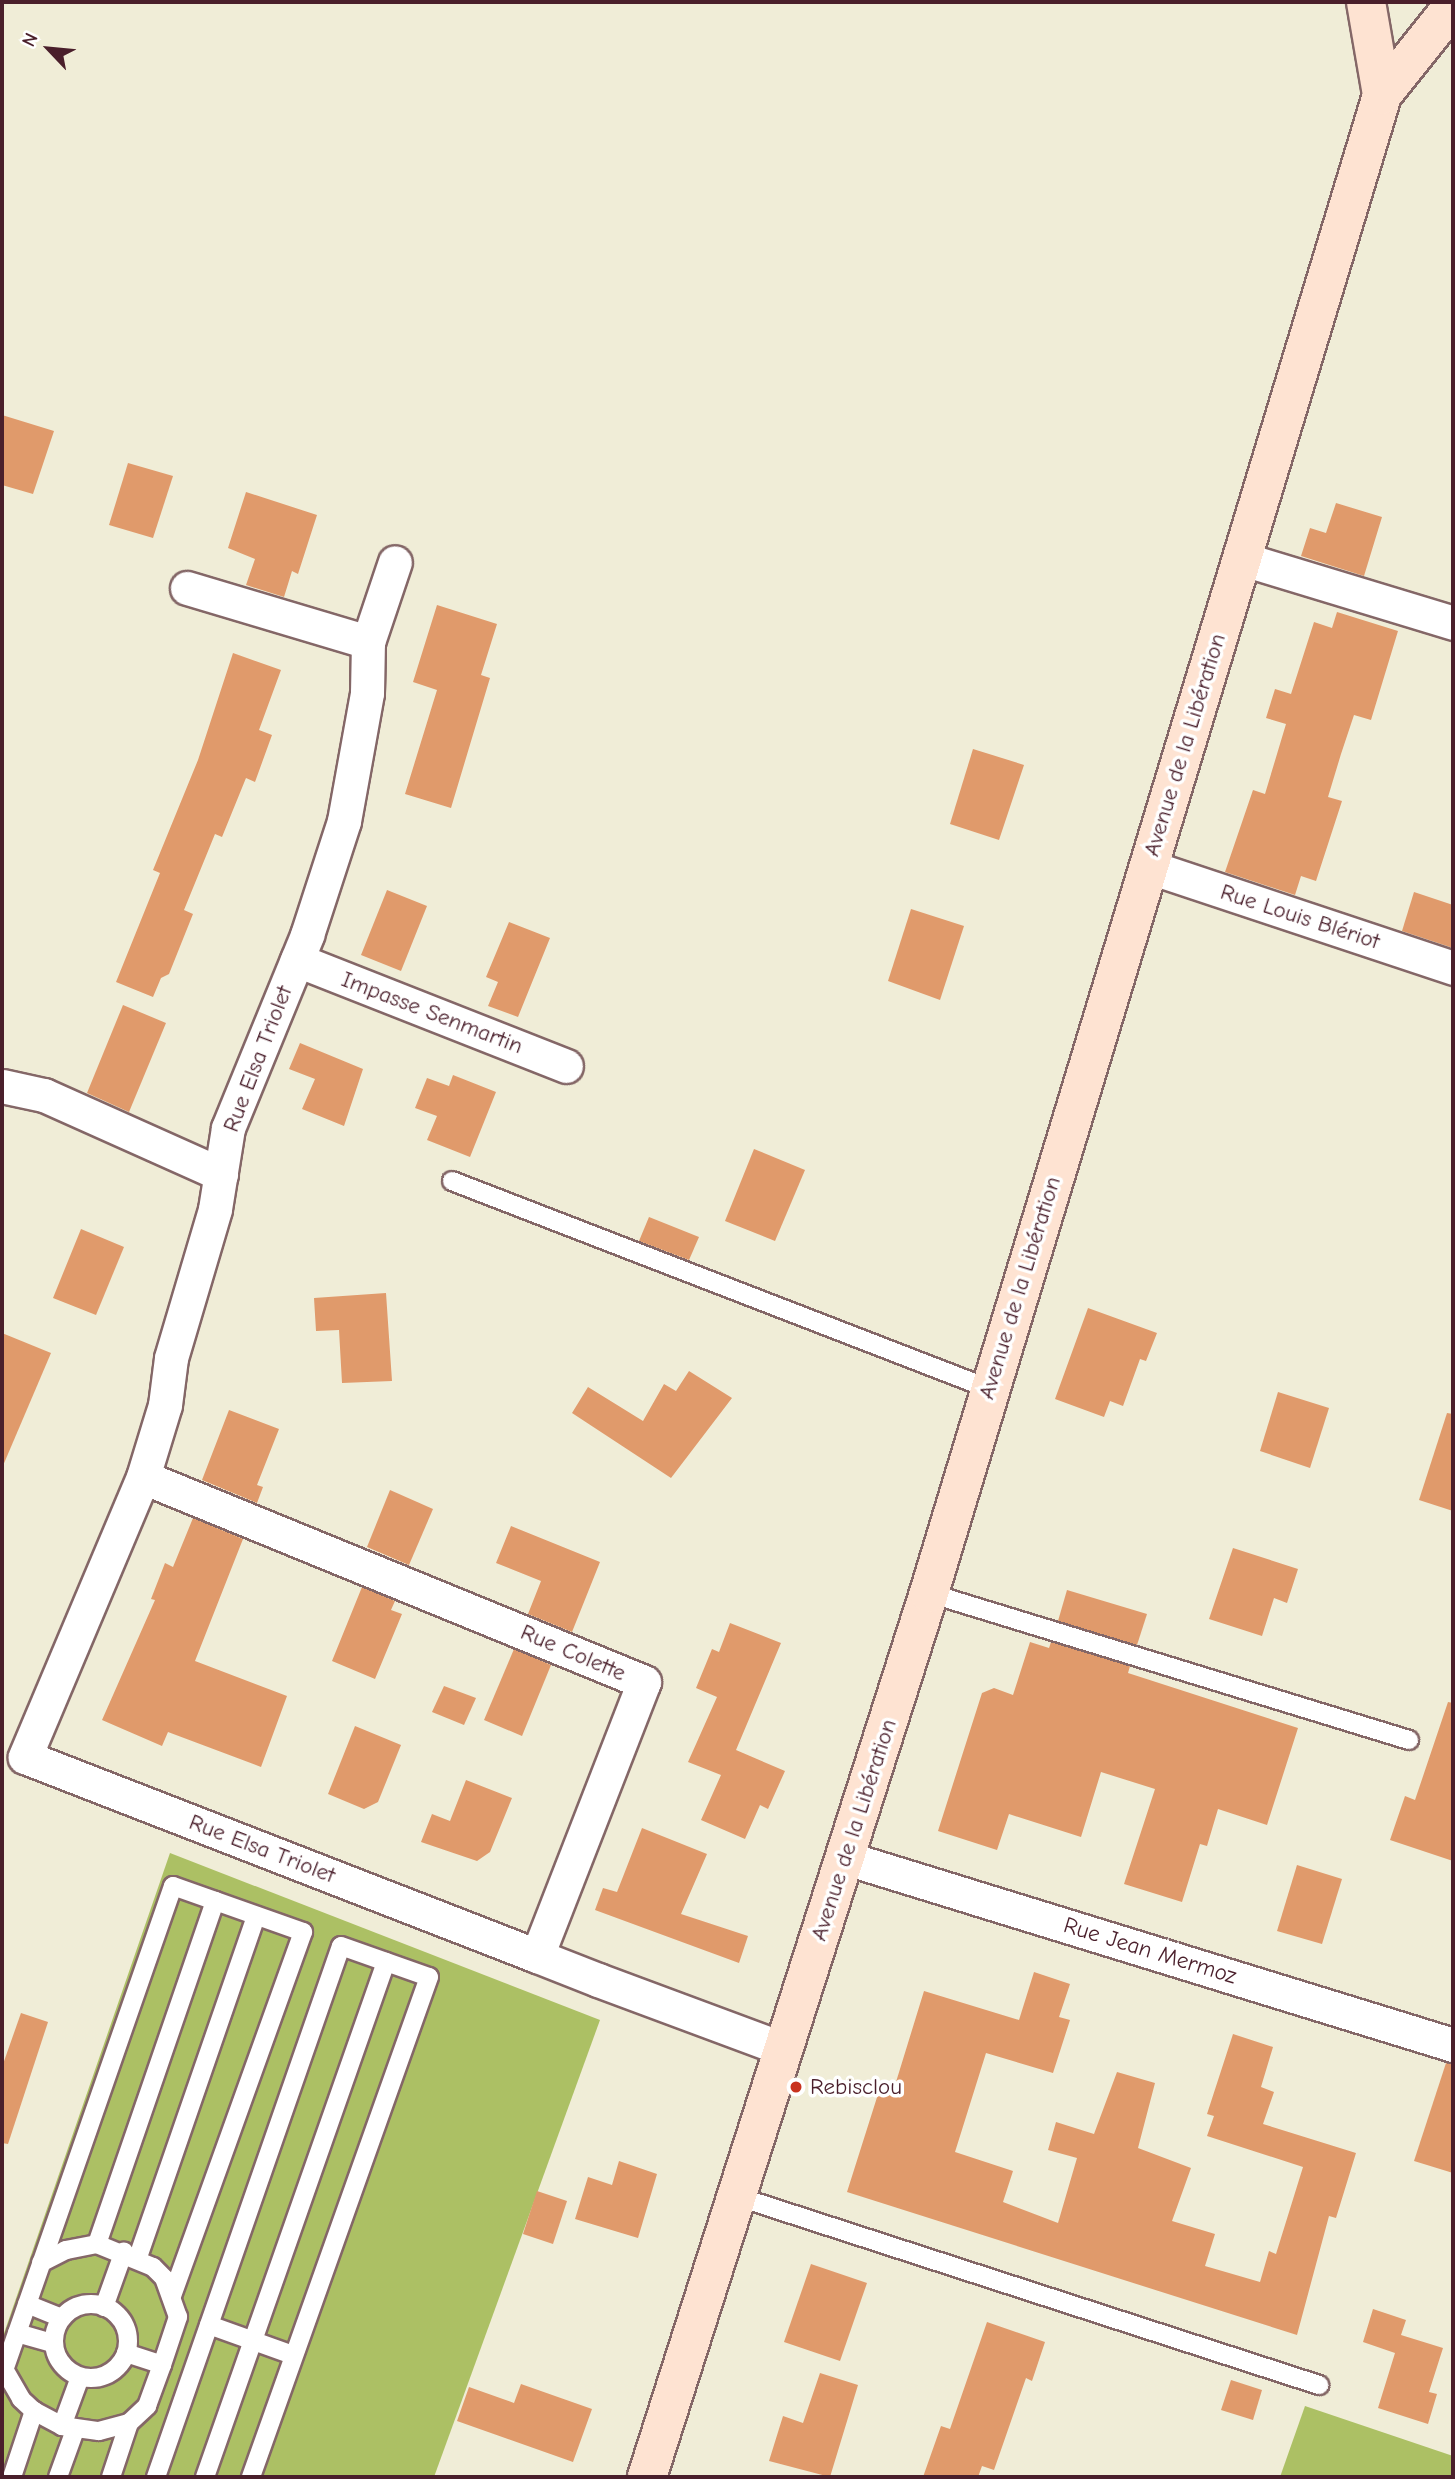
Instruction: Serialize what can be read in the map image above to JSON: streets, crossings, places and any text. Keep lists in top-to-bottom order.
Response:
{
  "streets": {
    "street": [
      "Avenue de la Libération",
      "Rue Louis Blériot",
      "Impasse Senmartin",
      "Rue Elsa Triolet",
      "Rue Colette",
      "Rue Jean Mermoz"
    ]
  },
  "crossings": [
    ["Avenue de la Libération", "Rue Louis Blériot"],
    ["Avenue de la Libération", "Rue Elsa Triolet"],
    ["Avenue de la Libération", "Rue Jean Mermoz"],
    ["Impasse Senmartin", "Rue Elsa Triolet"],
    ["Rue Elsa Triolet", "Rue Colette"]
  ],
  "places": ["Rebisclou"],
  "north": "top left"
}
